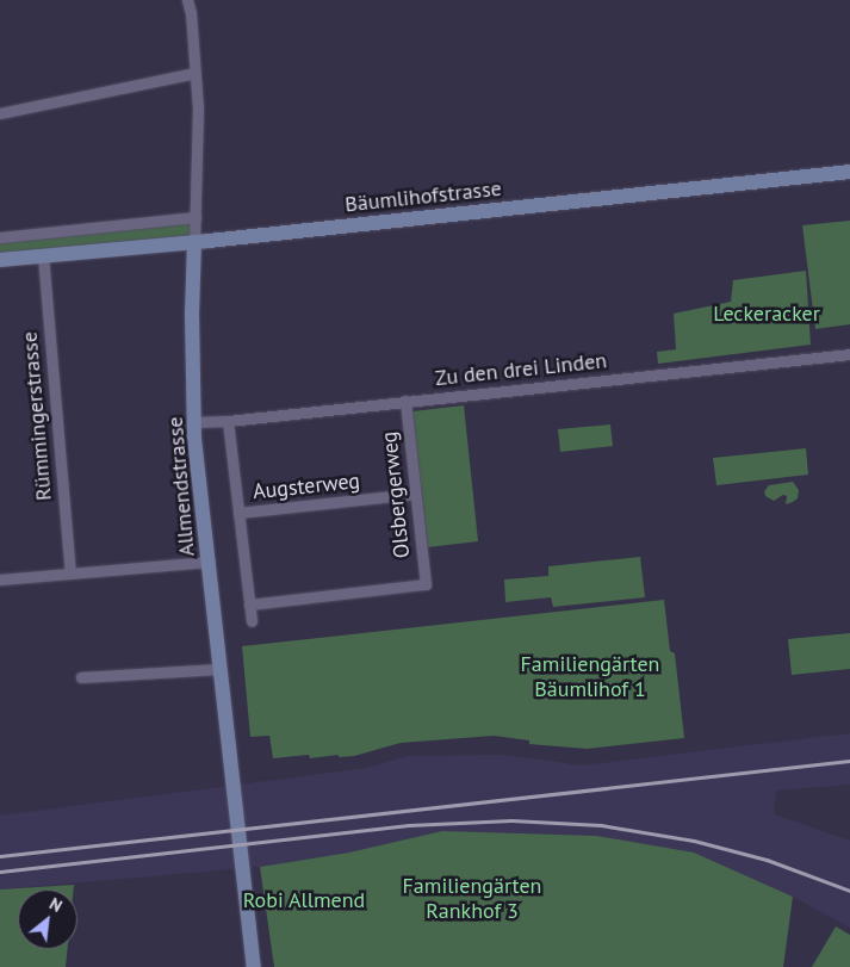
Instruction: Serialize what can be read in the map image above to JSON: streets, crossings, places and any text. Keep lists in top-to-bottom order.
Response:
{
  "streets": {
    "main road": ["Bäumlihofstrasse", "Allmendstrasse"],
    "street": [
      "Zu den drei Linden",
      "Rümmingerstrasse",
      "Augsterweg",
      "Olsbergerweg"
    ]
  },
  "crossings": [
    ["Bäumlihofstrasse", "Rümmingerstrasse"],
    ["Bäumlihofstrasse", "Allmendstrasse"],
    ["Zu den drei Linden", "Allmendstrasse"],
    ["Zu den drei Linden", "Olsbergerweg"],
    ["Augsterweg", "Olsbergerweg"]
  ],
  "parks": [
    "Leckeracker",
    "Familiengärten Bäumlihof 1",
    "Familiengärten Rankhof 3",
    "Robi Allmend"
  ],
  "north": "top right"
}
